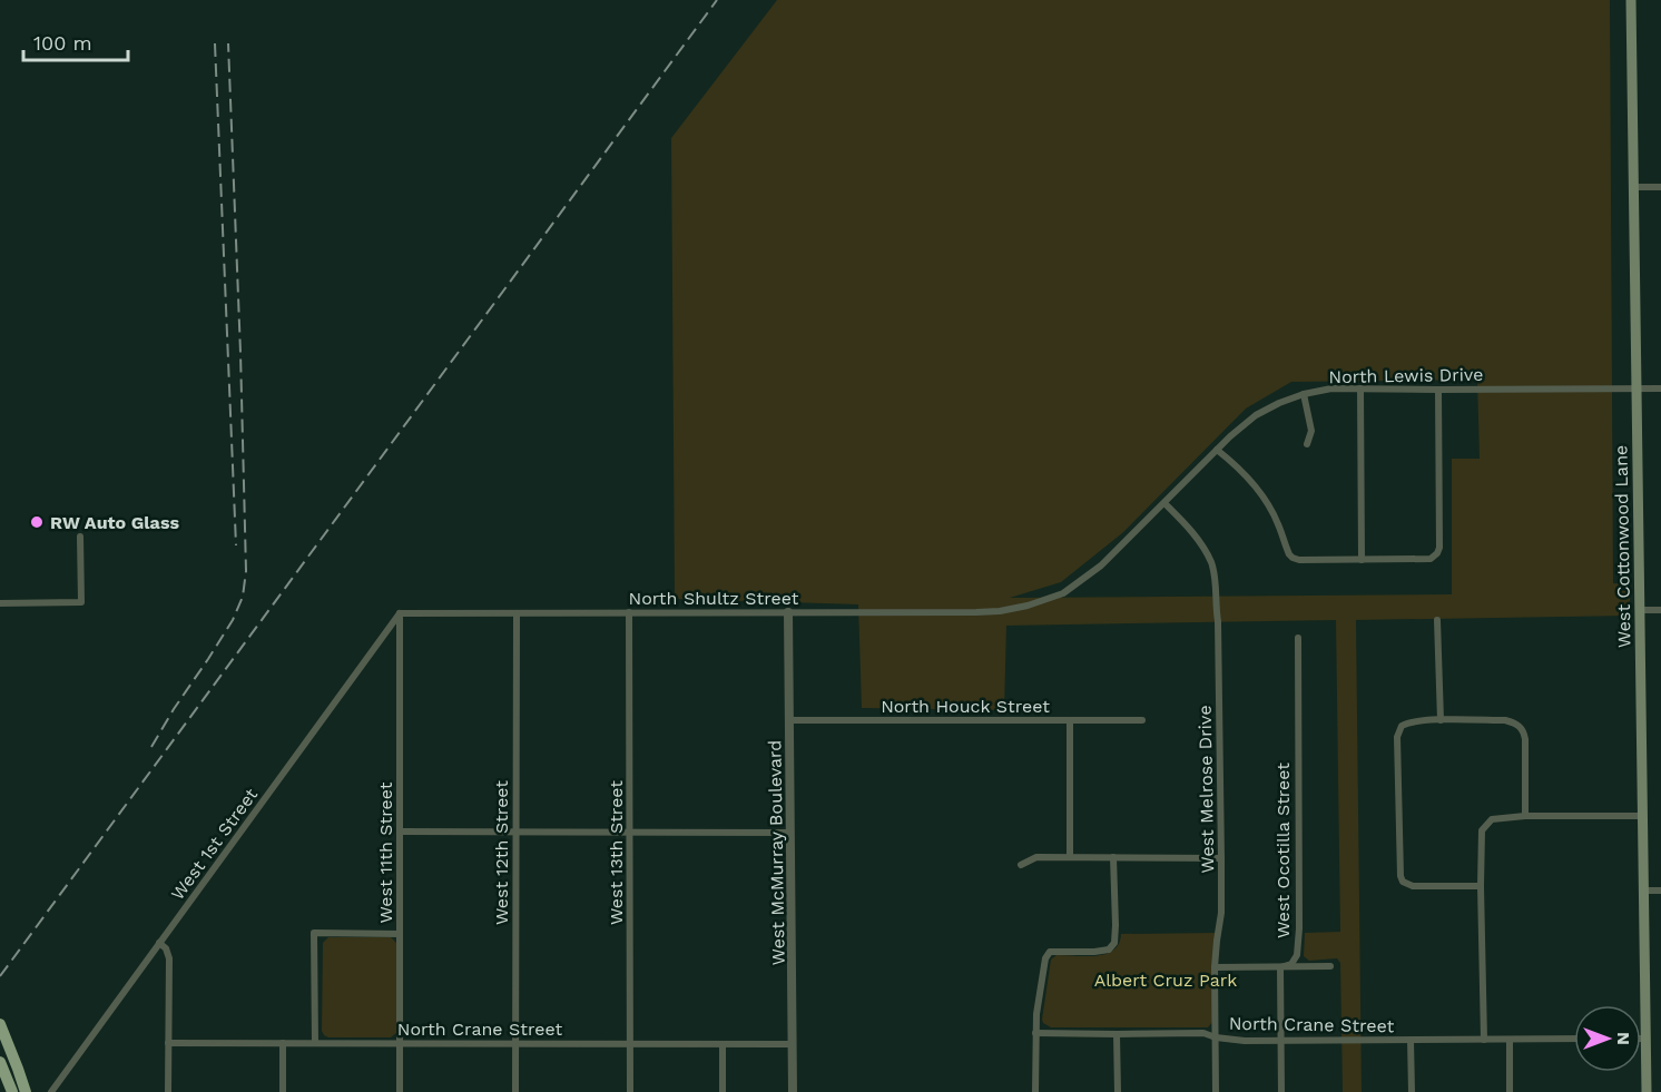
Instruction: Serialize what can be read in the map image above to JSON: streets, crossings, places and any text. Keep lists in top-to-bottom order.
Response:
{
  "streets": {
    "main road": ["West Cottonwood Lane"],
    "street": [
      "North Lewis Drive",
      "North Shultz Street",
      "North Houck Street",
      "West Melrose Drive",
      "West 1st Street",
      "West Ocotilla Street",
      "West 11th Street",
      "West 12th Street",
      "West 13th Street",
      "West McMurray Boulevard",
      "North Crane Street"
    ]
  },
  "crossings": [
    ["North Lewis Drive", "West Cottonwood Lane"],
    ["North Lewis Drive", "North Shultz Street"],
    ["North Lewis Drive", "West Melrose Drive"],
    ["North Shultz Street", "West 1st Street"],
    ["North Shultz Street", "West 11th Street"],
    ["North Shultz Street", "West 12th Street"],
    ["North Shultz Street", "West 13th Street"],
    ["North Shultz Street", "West McMurray Boulevard"],
    ["North Houck Street", "West McMurray Boulevard"],
    ["West Melrose Drive", "North Crane Street"],
    ["West 1st Street", "West 11th Street"],
    ["West 11th Street", "North Crane Street"],
    ["West 12th Street", "North Crane Street"],
    ["West 13th Street", "North Crane Street"],
    ["West McMurray Boulevard", "North Crane Street"]
  ],
  "parks": ["Albert Cruz Park"],
  "places": ["RW Auto Glass"],
  "scale_bar": "100 m",
  "north": "right"
}
